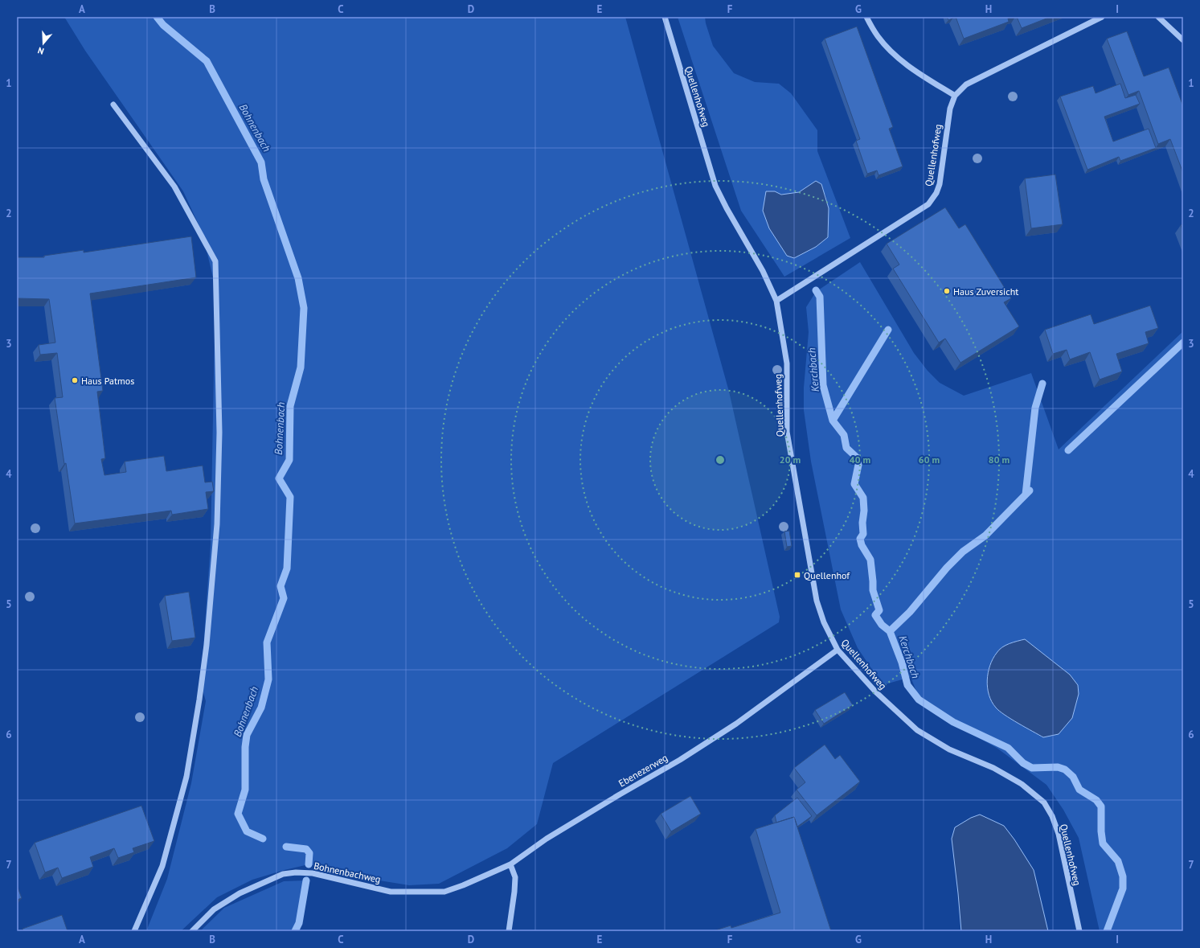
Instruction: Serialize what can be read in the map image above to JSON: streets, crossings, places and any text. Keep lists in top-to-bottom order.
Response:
{
  "streets": {
    "street": ["Quellenhofweg", "Ebenezerweg", "Bohnenbachweg"]
  },
  "crossings": [
    ["Quellenhofweg", "Ebenezerweg"],
    ["Ebenezerweg", "Bohnenbachweg"]
  ],
  "water": ["Bohnenbach", "Kerchbach"],
  "places": {
    "other": ["Haus Zuversicht", "Haus Patmos"],
    "transit": ["Quellenhof"]
  },
  "north": "bottom",
  "grid": {
    "columns": [
      "A",
      "B",
      "C",
      "D",
      "E",
      "F",
      "G",
      "H",
      "I"
    ],
    "rows": [
      "1",
      "2",
      "3",
      "4",
      "5",
      "6",
      "7"
    ]
  },
  "rings": [
    "20 m",
    "40 m",
    "60 m",
    "80 m"
  ]
}
